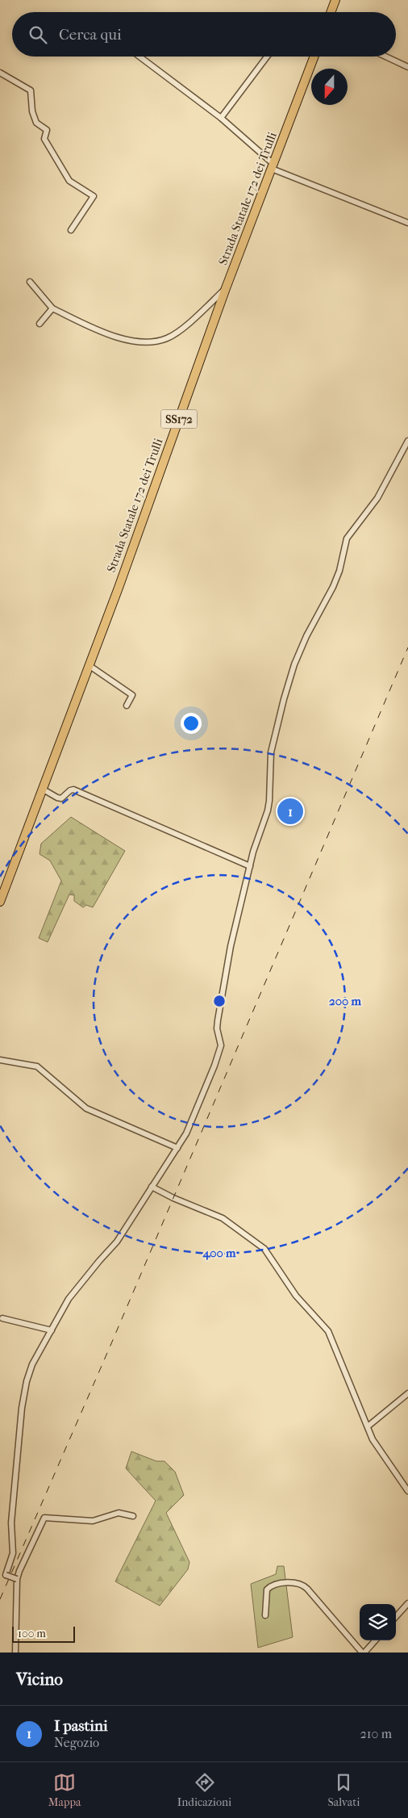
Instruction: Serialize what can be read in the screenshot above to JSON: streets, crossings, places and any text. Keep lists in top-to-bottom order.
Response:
{
  "streets": {
    "main road": ["Strada Statale 172 dei Trulli", "SS172"]
  },
  "scale_bar": "100 m",
  "north": "bottom",
  "page": {
    "search": "Cerca qui",
    "pins": "1",
    "scale": "100 m",
    "heading": "Vicino",
    "list": [
      {
        "mark": "1",
        "name": "I pastini",
        "note": "Negozio",
        "value": "210 m"
      }
    ],
    "nav": ["Mappa", "Indicazioni", "Salvati"]
  },
  "rings": ["200 m", "400 m"]
}
